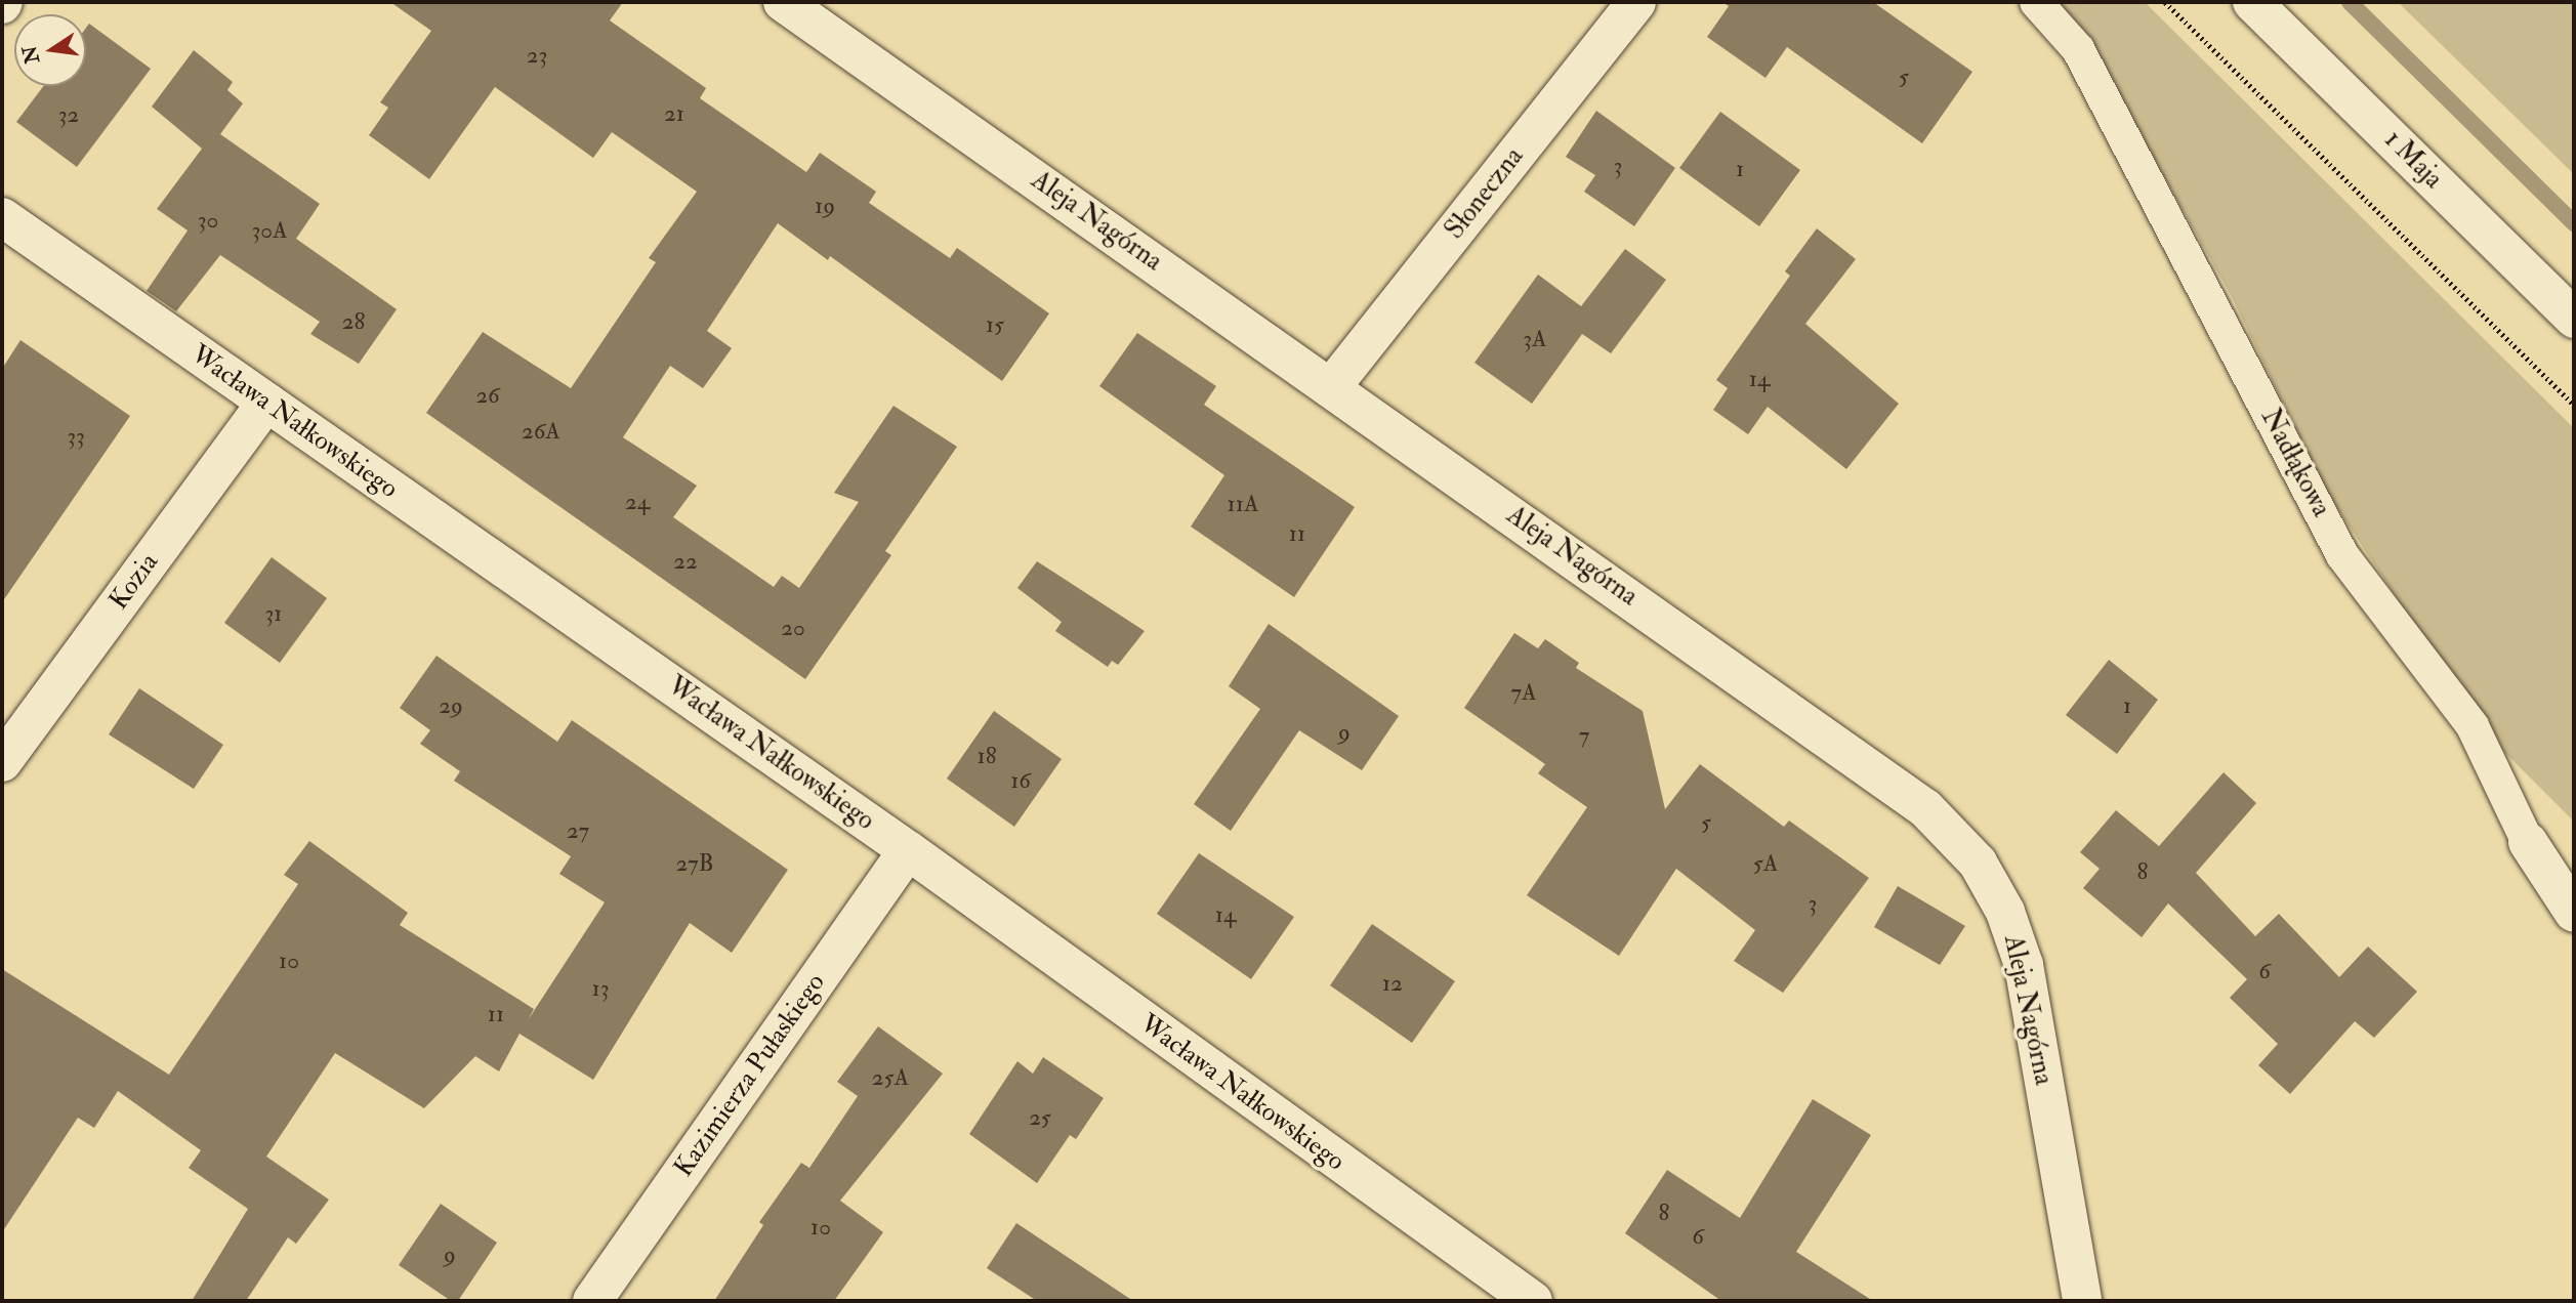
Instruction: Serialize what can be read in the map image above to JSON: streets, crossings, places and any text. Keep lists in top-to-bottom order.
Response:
{
  "streets": {
    "street": [
      "1 Maja",
      "Słoneczna",
      "Aleja Nagórna",
      "Wacława Nałkowskiego",
      "Nadłąkowa",
      "Kozia",
      "Kazimierza Pułaskiego"
    ]
  },
  "crossings": [
    ["Słoneczna", "Aleja Nagórna"],
    ["Wacława Nałkowskiego", "Kozia"],
    ["Wacława Nałkowskiego", "Kazimierza Pułaskiego"]
  ],
  "house_numbers": [
    "23",
    "5",
    "21",
    "32",
    "3",
    "1",
    "19",
    "30",
    "30A",
    "28",
    "15",
    "3A",
    "14",
    "26",
    "26A",
    "33",
    "24",
    "11A",
    "11",
    "22",
    "31",
    "20",
    "7A",
    "29",
    "1",
    "9",
    "7",
    "18",
    "16",
    "5",
    "27",
    "27B",
    "5A",
    "8",
    "3",
    "14",
    "10",
    "6",
    "12",
    "13",
    "11",
    "25A",
    "25",
    "8",
    "10",
    "6",
    "9"
  ],
  "north": "left"
}
